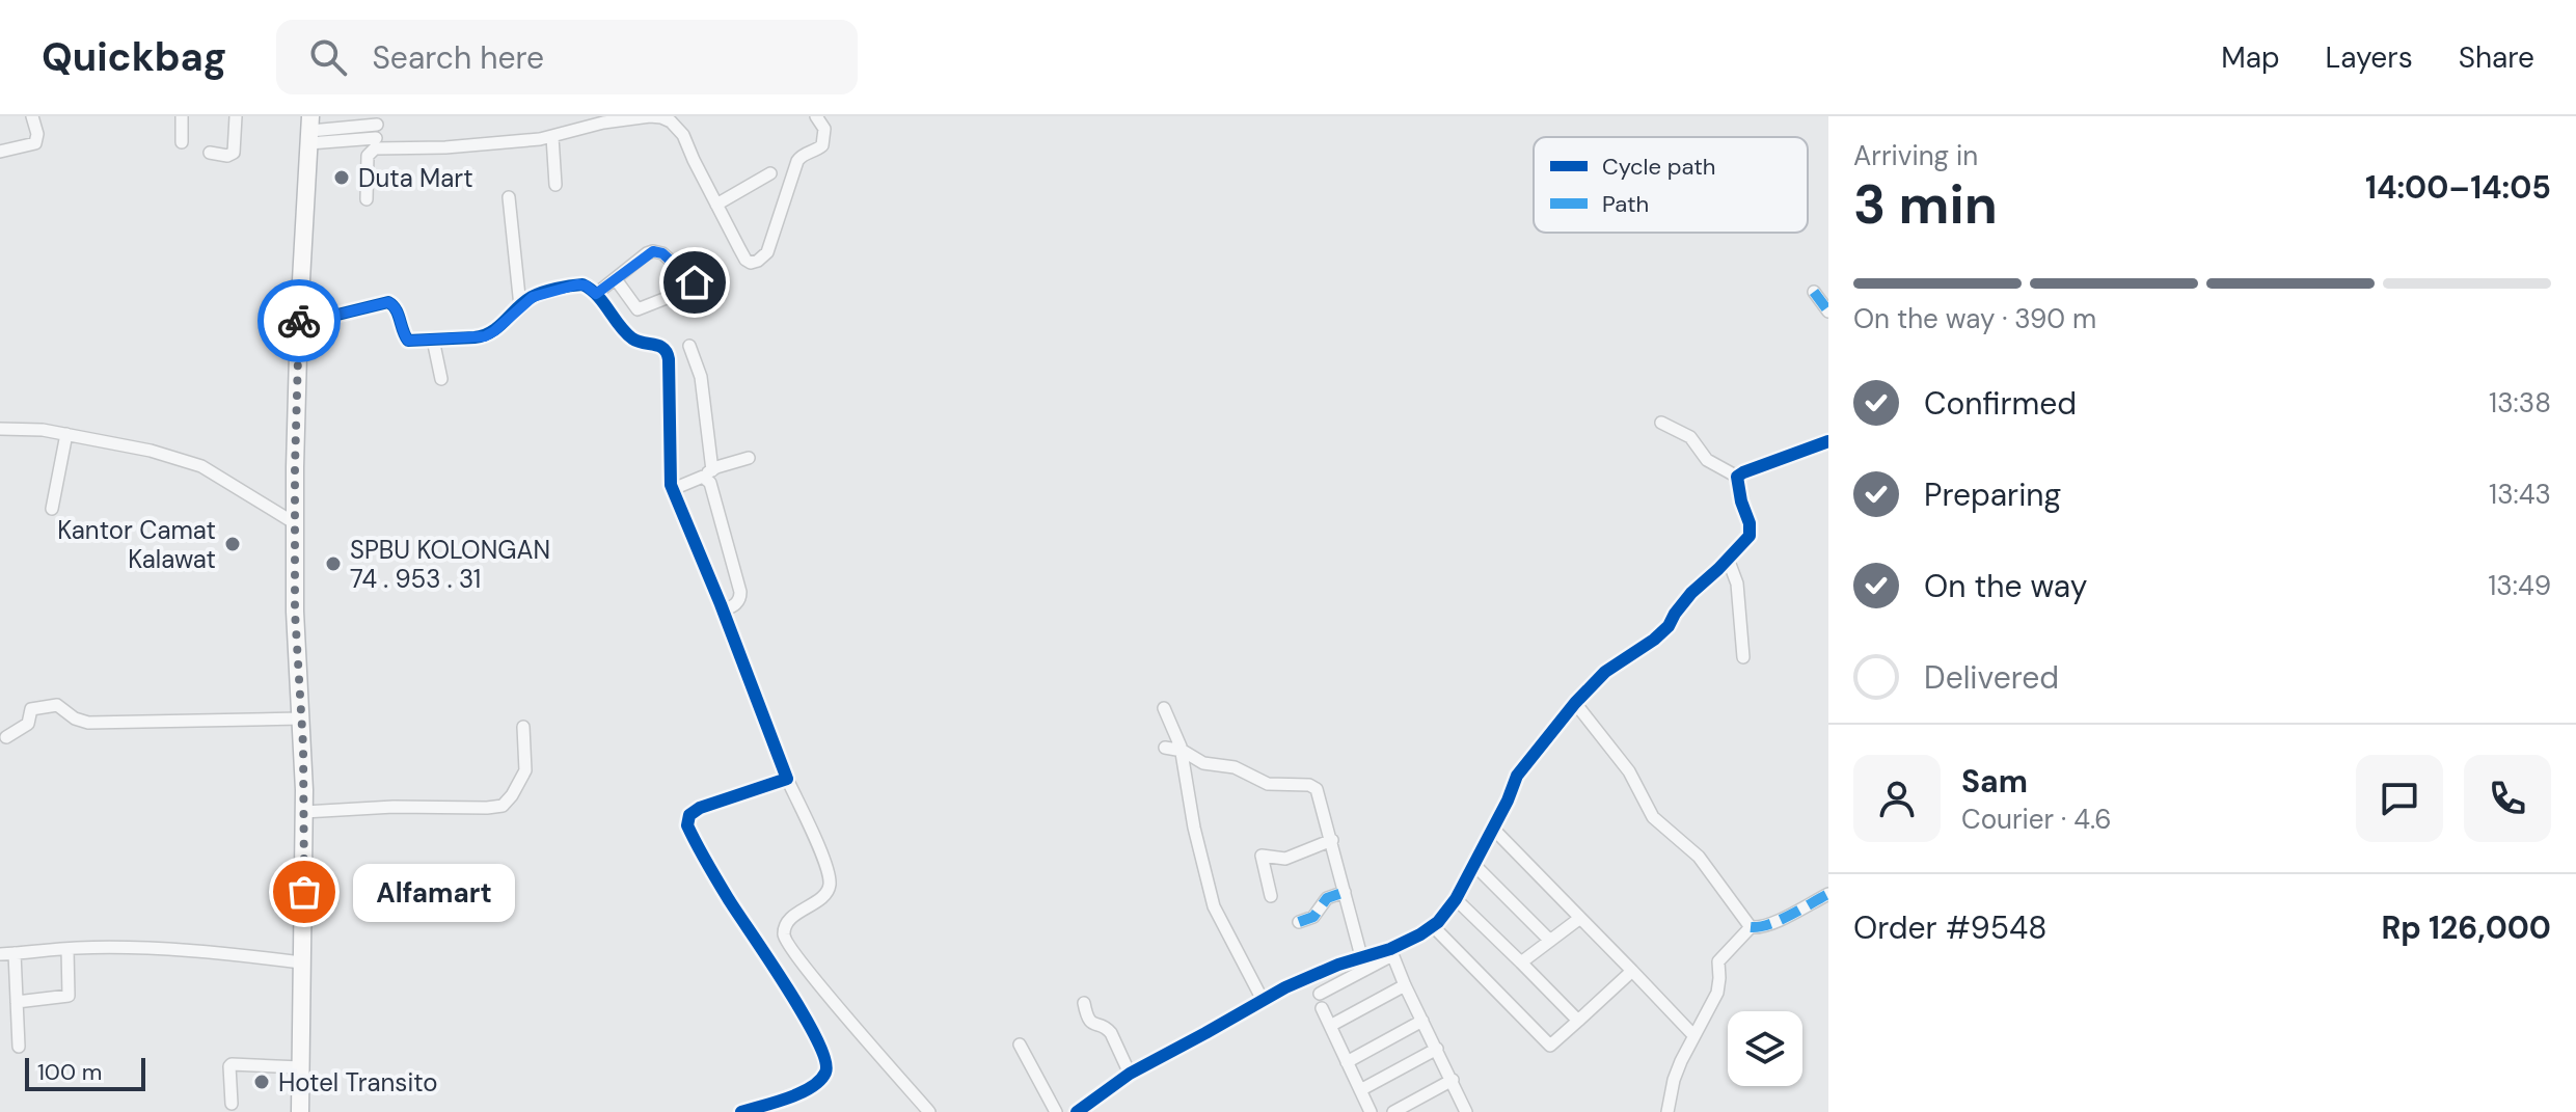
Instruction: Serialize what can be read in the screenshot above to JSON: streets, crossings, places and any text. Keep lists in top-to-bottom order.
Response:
{
  "places": [
    "Duta Mart",
    "Kantor Camat Kalawat",
    "SPBU KOLONGAN 74 . 953 . 31",
    "Alfamart",
    "Hotel Transito"
  ],
  "legend": ["Cycle path", "Path"],
  "scale_bar": "100 m",
  "page": {
    "header": "Quickbag",
    "search": "Search here",
    "nav": ["Map", "Layers", "Share"],
    "heading": ["3 min", "Arriving in", "14:00–14:05"],
    "panel": [
      "Sam",
      "Courier · 4.6",
      "Order #9548",
      "Rp 126,000"
    ],
    "bar": "On the way · 390 m",
    "list": [
      ["Confirmed", "13:38"],
      ["Preparing", "13:43"],
      ["On the way", "13:49"],
      "Delivered"
    ],
    "bubble": "Alfamart",
    "scale": "100 m"
  }
}
